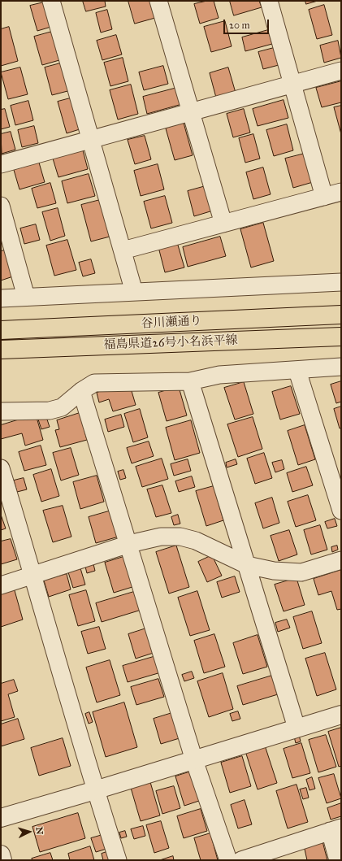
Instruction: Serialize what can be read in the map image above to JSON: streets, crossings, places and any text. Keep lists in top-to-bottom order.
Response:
{
  "streets": {
    "main road": ["谷川瀬通り", "福島県道26号小名浜平線"]
  },
  "scale_bar": "20 m",
  "north": "right"
}
